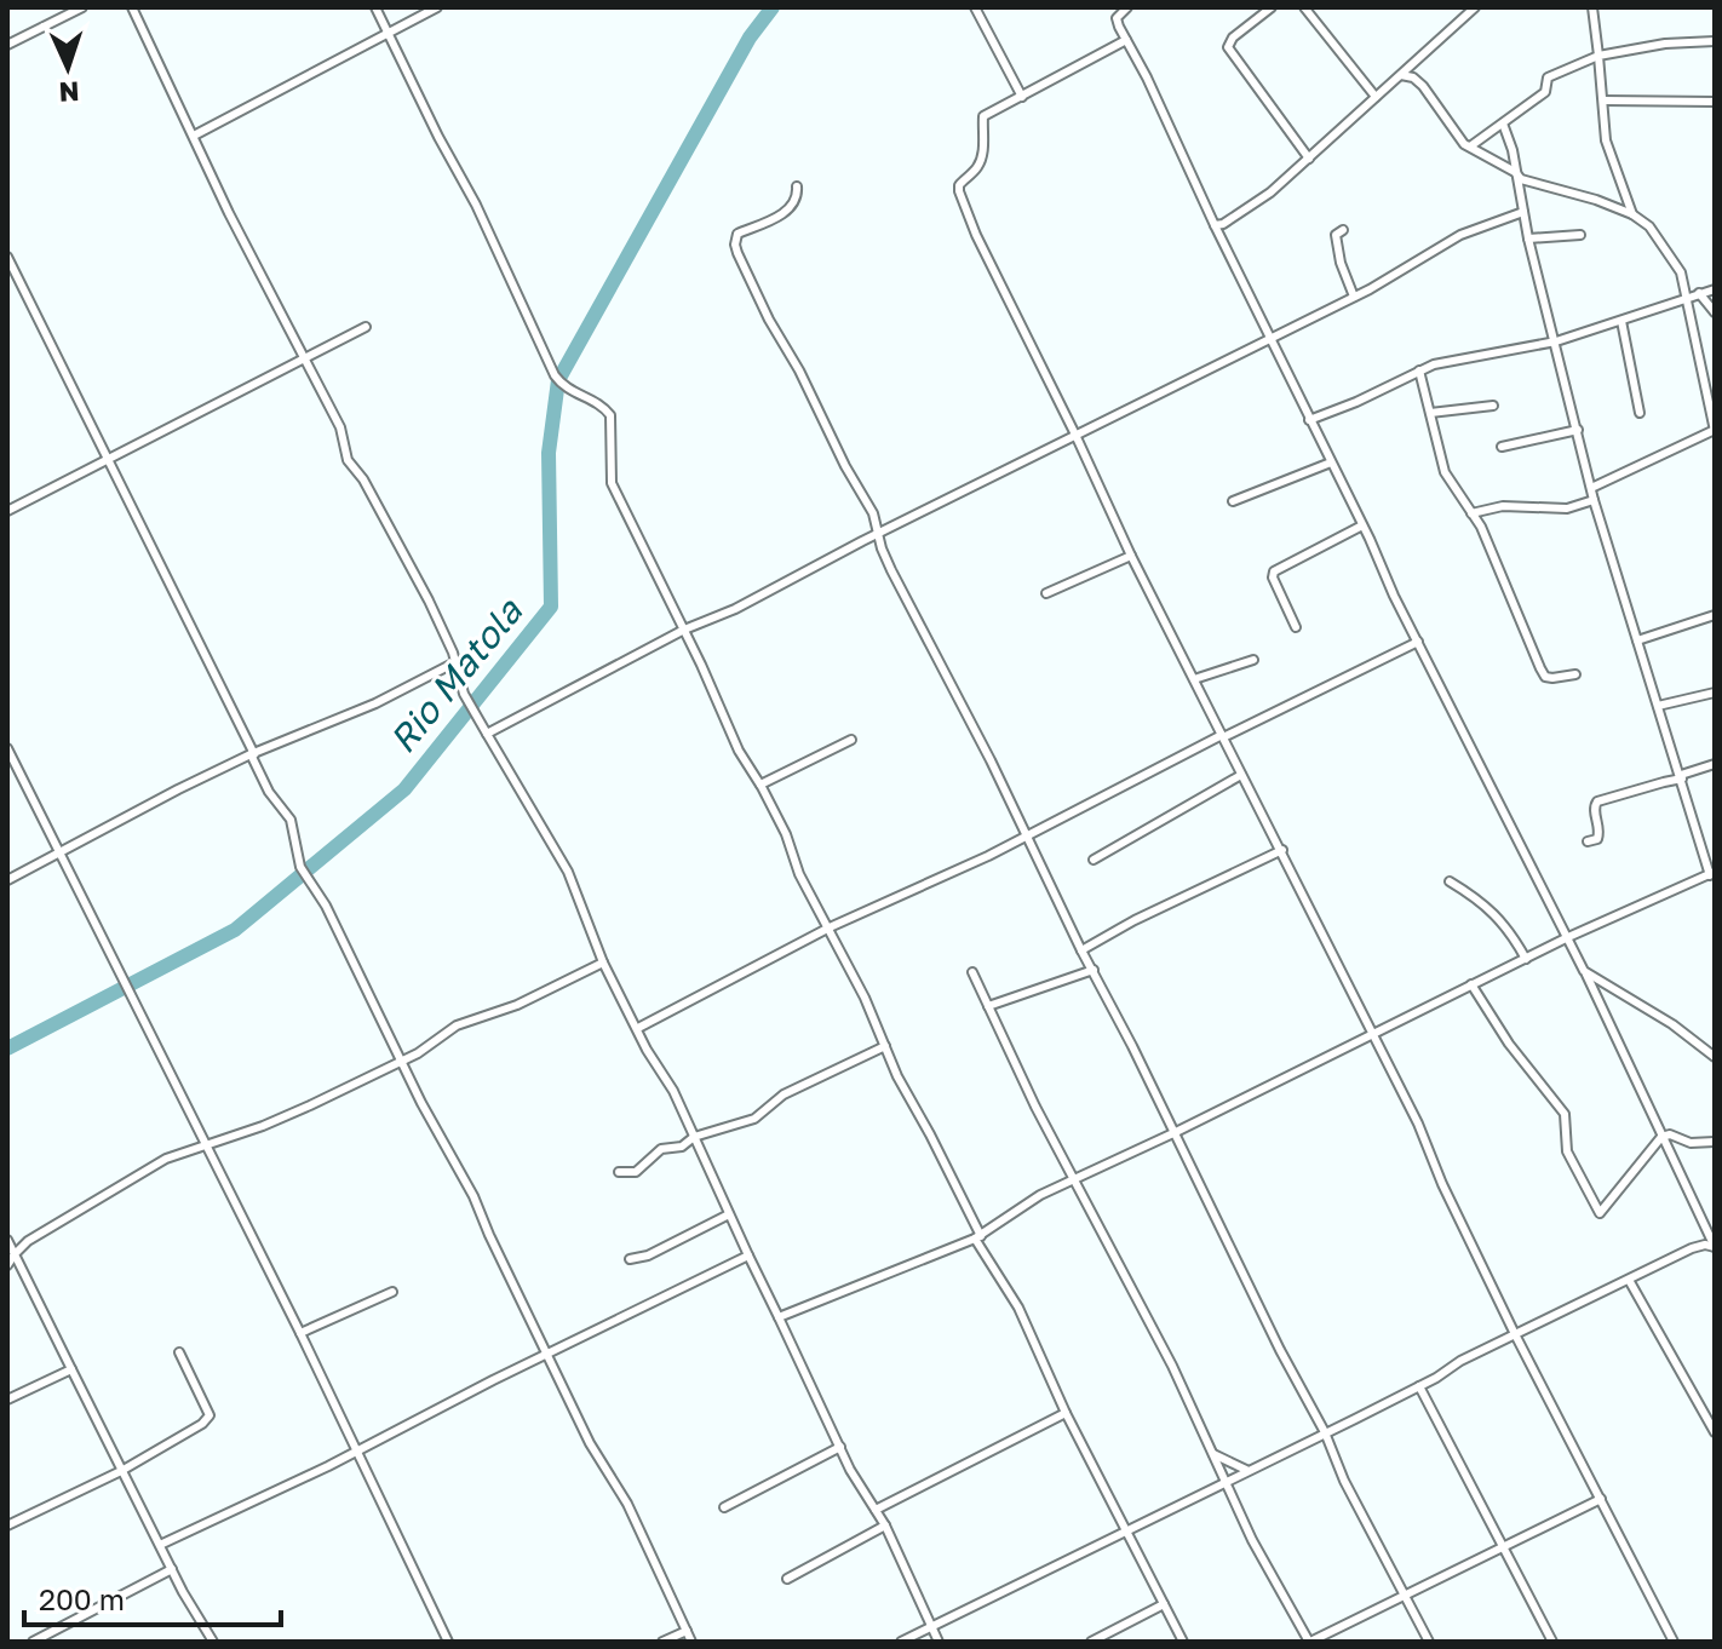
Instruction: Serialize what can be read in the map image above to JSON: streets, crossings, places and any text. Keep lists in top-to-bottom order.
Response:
{
  "water": ["Rio Matola"],
  "scale_bar": "200 m",
  "north": "bottom"
}
